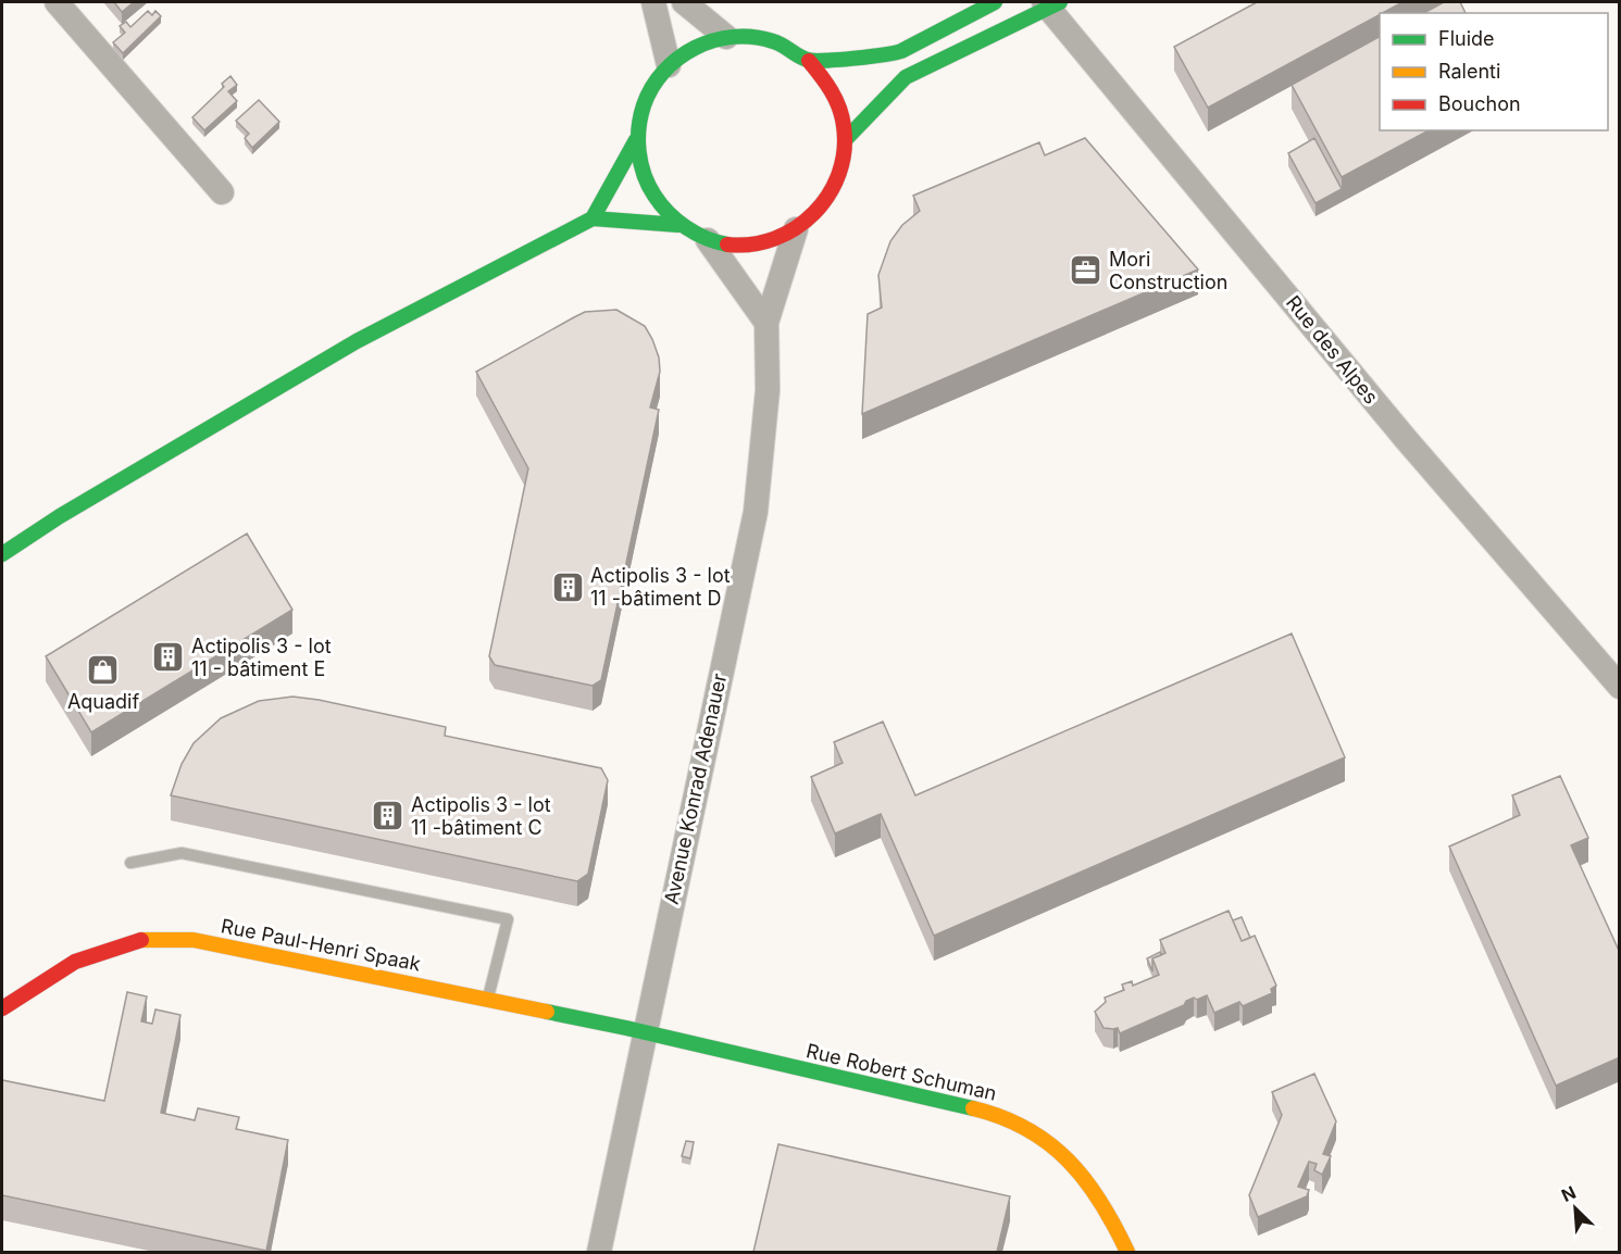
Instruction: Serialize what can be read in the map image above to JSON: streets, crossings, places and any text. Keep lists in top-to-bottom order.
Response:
{
  "streets": {
    "main road": ["Rue Paul-Henri Spaak", "Rue Robert Schuman"],
    "street": ["Rue des Alpes", "Avenue Konrad Adenauer"]
  },
  "crossings": [
    ["Avenue Konrad Adenauer", "Rue Paul-Henri Spaak"],
    ["Avenue Konrad Adenauer", "Rue Robert Schuman"],
    ["Rue Paul-Henri Spaak", "Rue Robert Schuman"]
  ],
  "places": {
    "office": ["Mori Construction"],
    "building": ["Actipolis 3 - lot 11 -bâtiment D", "Actipolis 3 - lot 11 - bâtiment E", "Actipolis 3 - lot 11 -bâtiment C"],
    "shop": ["Aquadif"]
  },
  "legend": ["Fluide", "Ralenti", "Bouchon"],
  "north": "top left"
}
